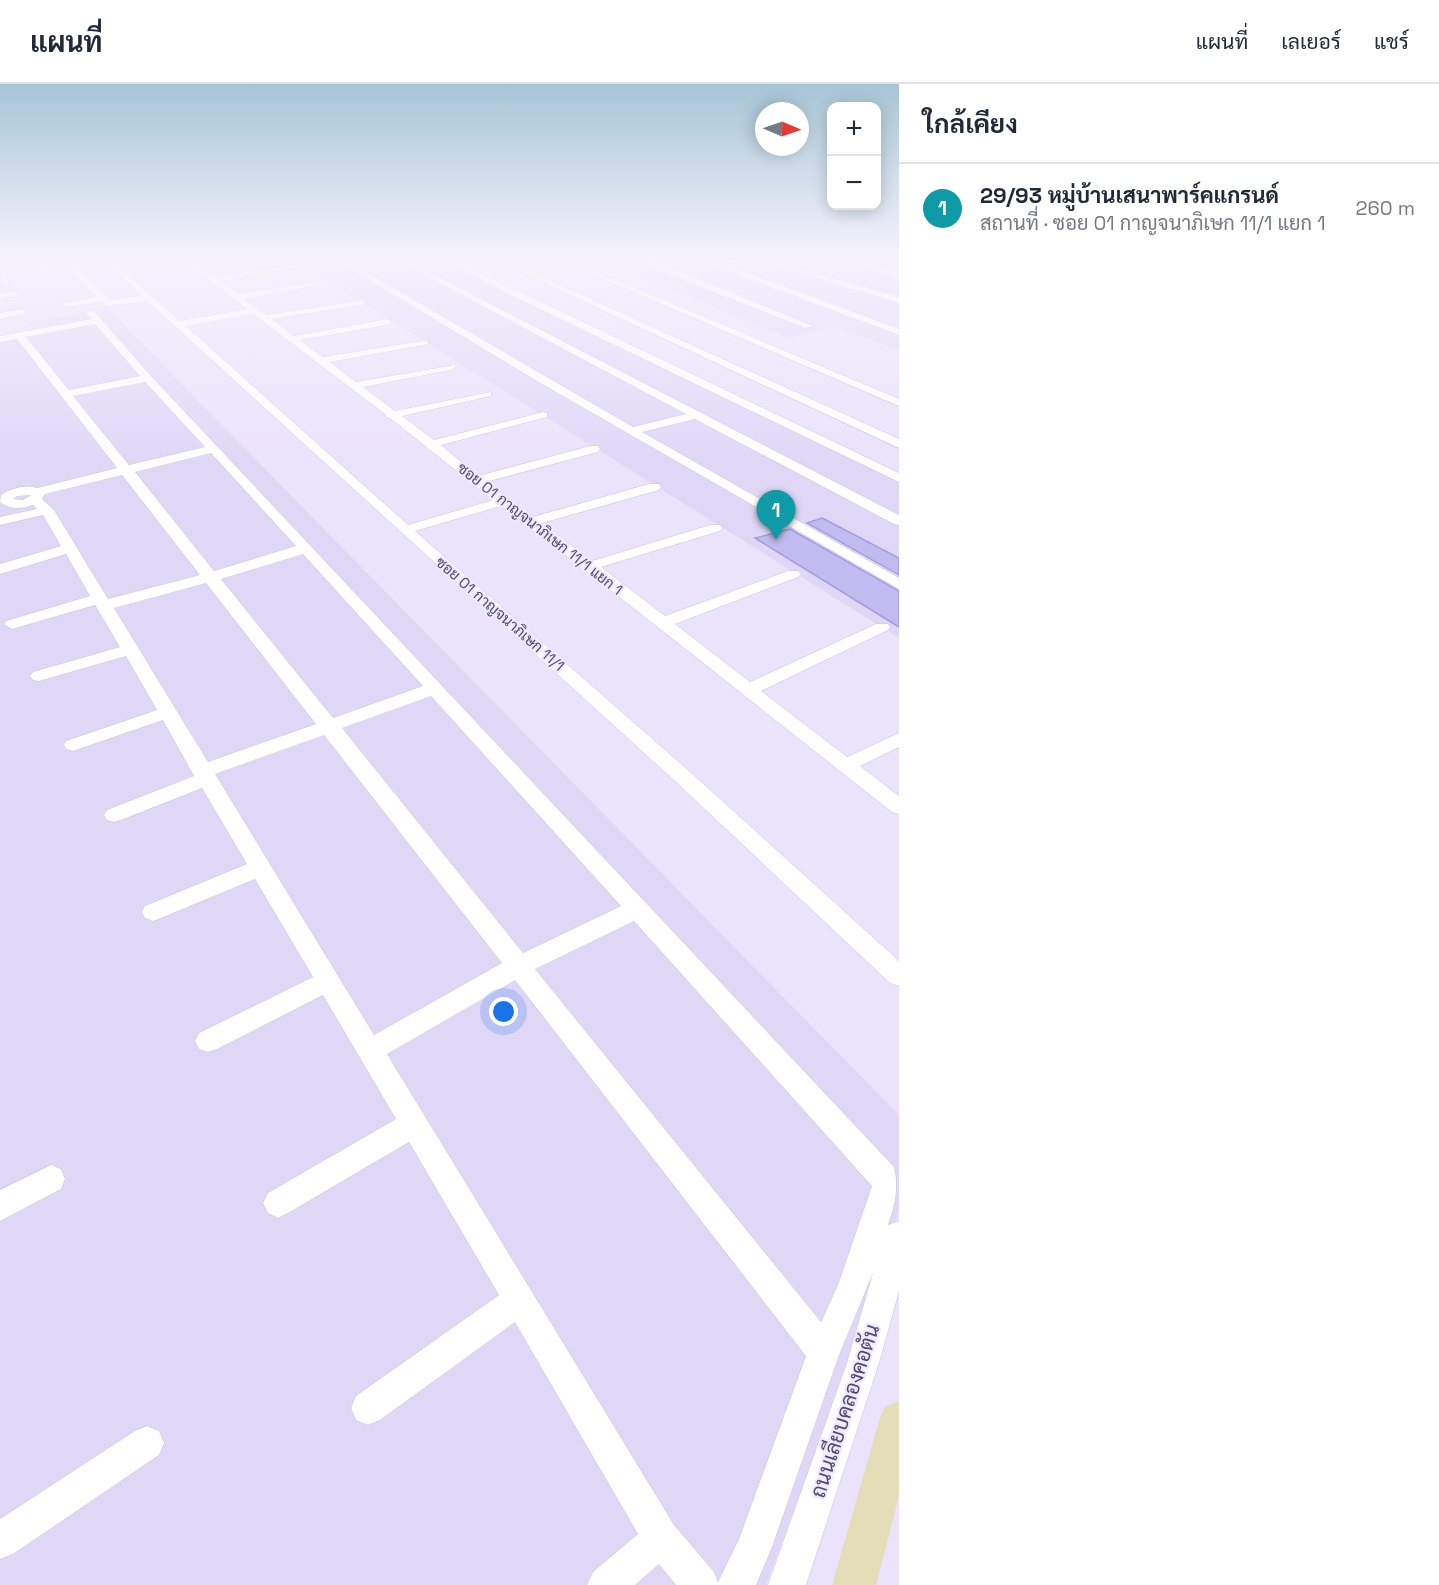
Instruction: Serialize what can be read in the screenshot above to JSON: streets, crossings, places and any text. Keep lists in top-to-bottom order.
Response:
{
  "streets": {
    "street": ["ซอย 01 กาญจนาภิเษก 11/1 แยก 1", "ซอย 01 กาญจนาภิเษก 11/1", "ถนนเลียบคลองคอตัน"]
  },
  "north": "right",
  "page": {
    "header": "แผนที่",
    "nav": ["แผนที่", "เลเยอร์", "แชร์"],
    "heading": "ใกล้เคียง",
    "map_buttons": ["+", "−"],
    "list": [
      {
        "mark": "1",
        "name": "29/93 หมู่บ้านเสนาพาร์คแกรนด์",
        "note": "สถานที่ · ซอย 01 กาญจนาภิเษก 11/1 แยก 1",
        "value": "260 m"
      }
    ],
    "pins": "1"
  }
}
